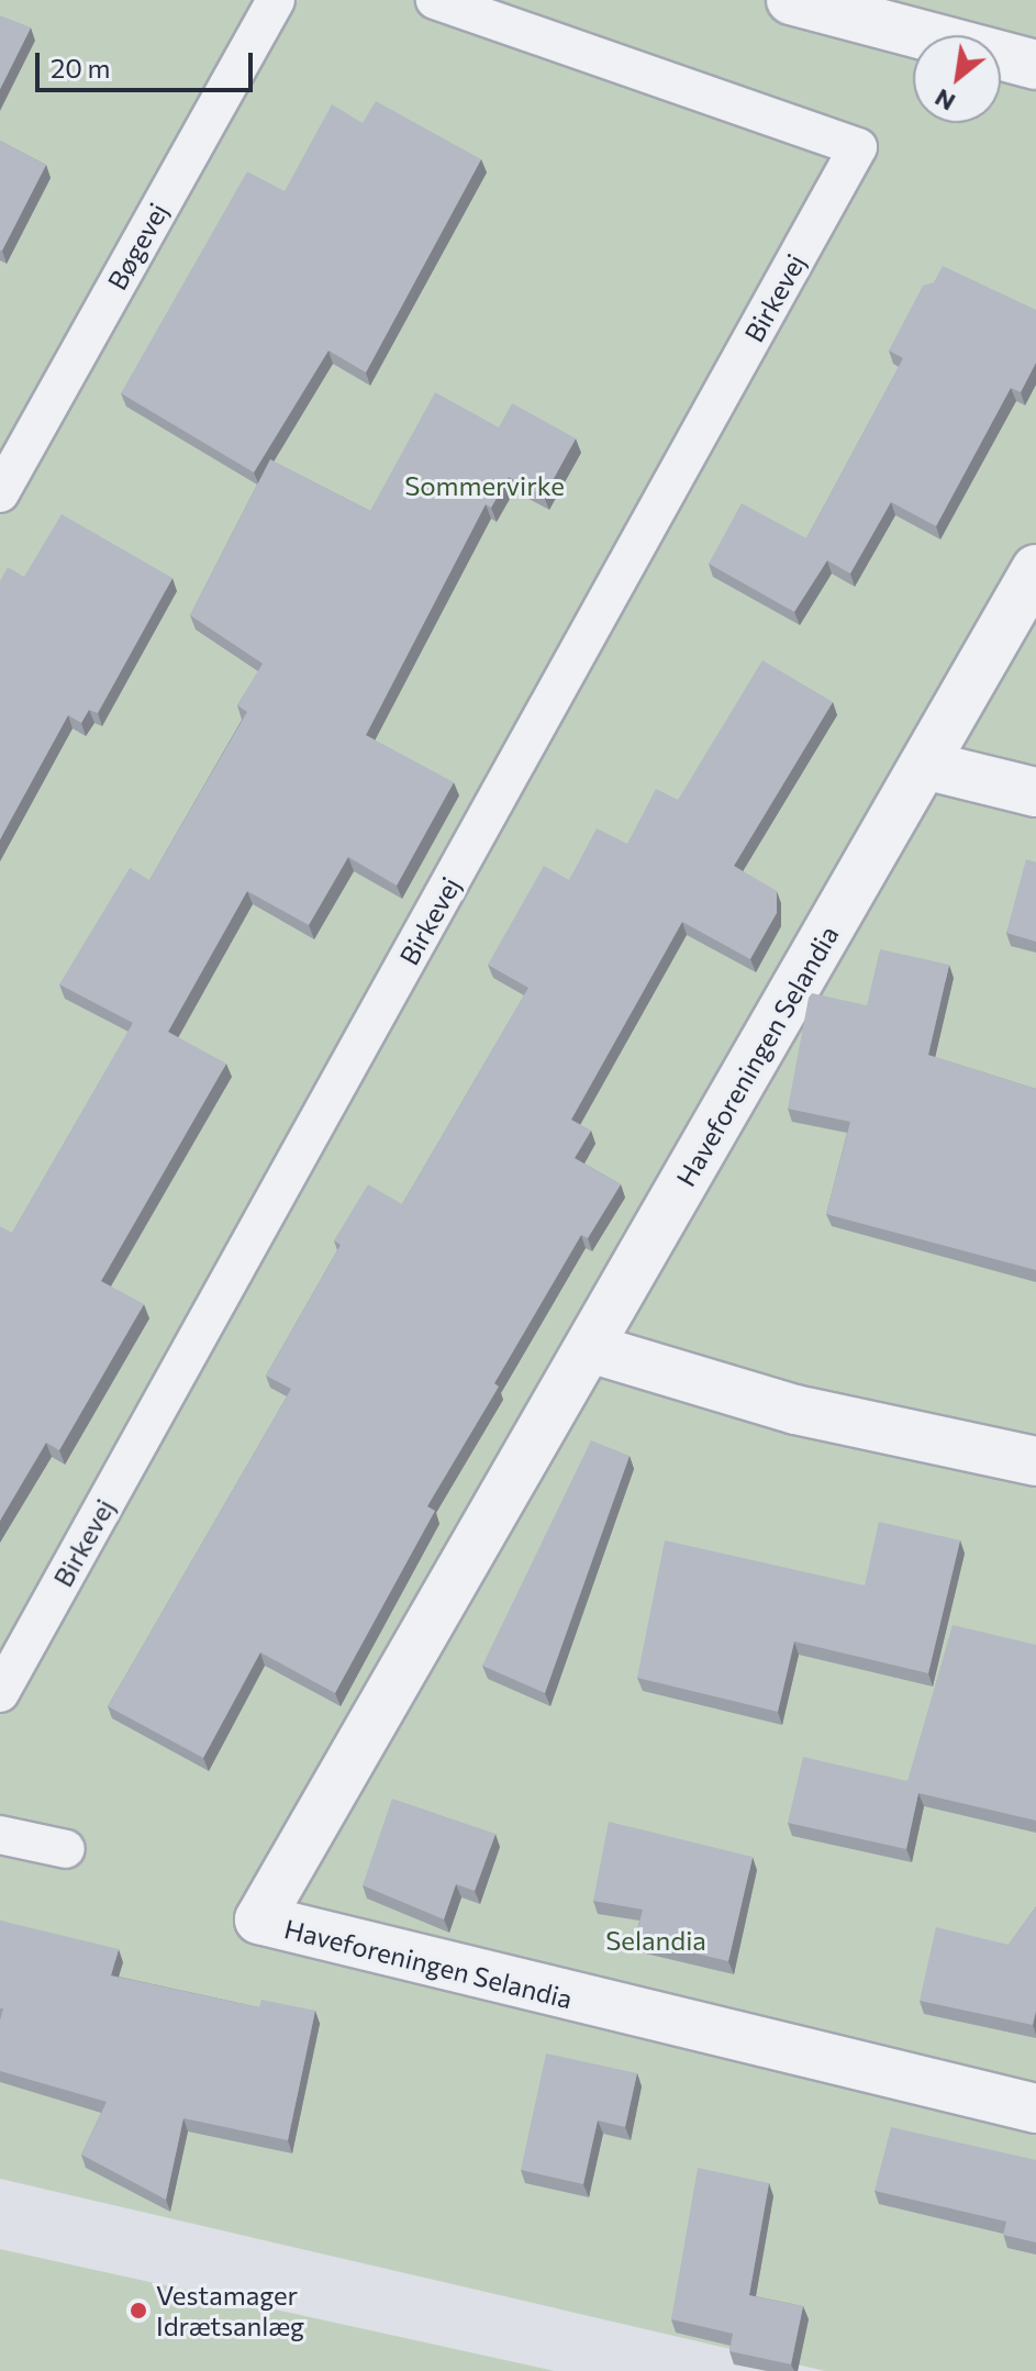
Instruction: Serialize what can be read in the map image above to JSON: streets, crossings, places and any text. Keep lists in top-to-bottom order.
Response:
{
  "streets": {
    "street": ["Haveforeningen Selandia"],
    "lane": ["Bøgevej", "Birkevej"]
  },
  "parks": ["Sommervirke", "Selandia"],
  "places": ["Vestamager Idrætsanlæg"],
  "scale_bar": "20 m",
  "north": "bottom left"
}
